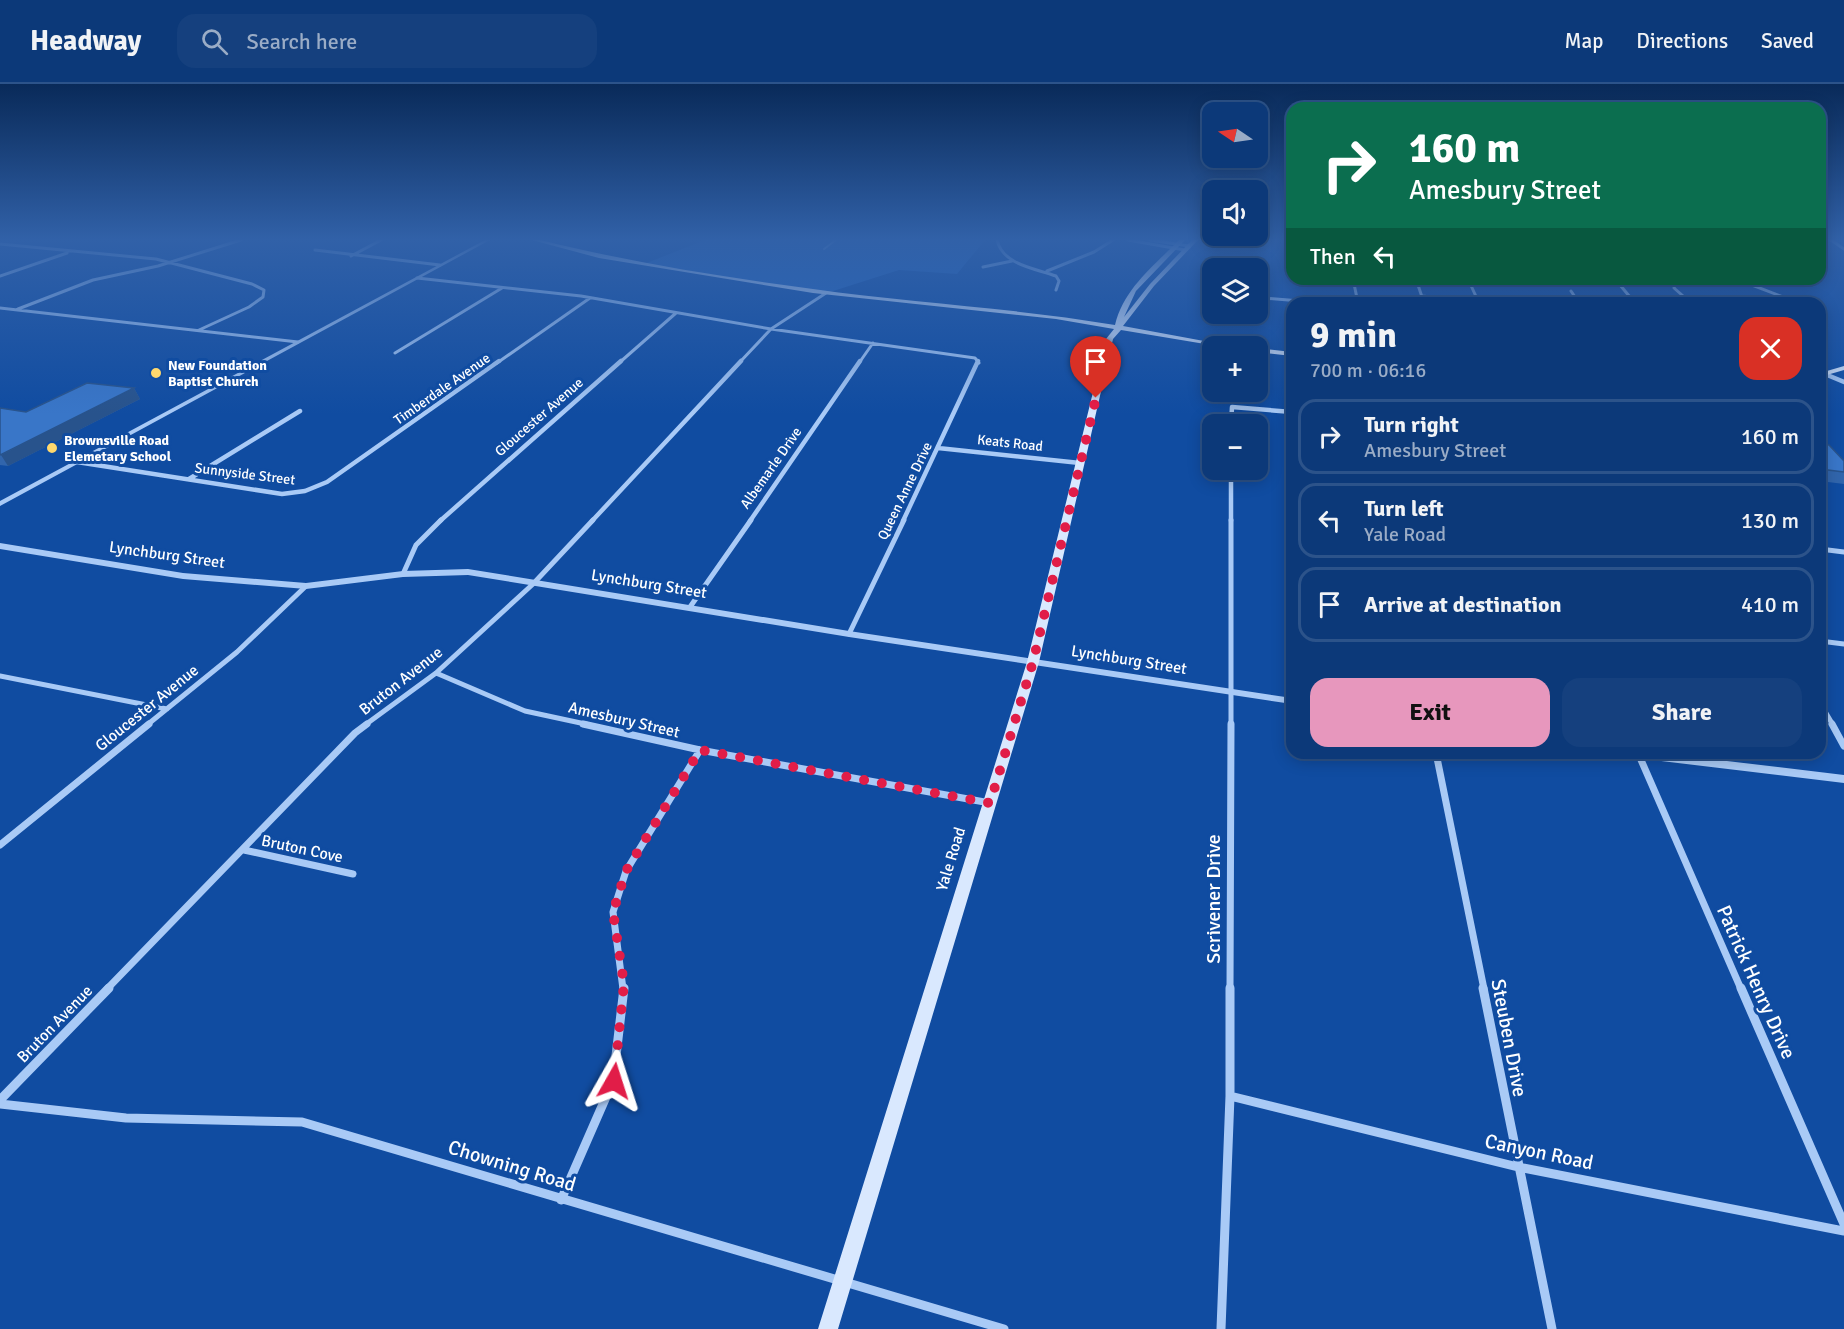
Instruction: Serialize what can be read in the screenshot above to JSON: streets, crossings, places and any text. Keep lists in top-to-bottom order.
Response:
{
  "streets": {
    "main road": ["Yale Road"],
    "street": [
      "Timberdale Avenue",
      "Gloucester Avenue",
      "Keats Road",
      "Albemarle Drive",
      "Sunnyside Street",
      "Queen Anne Drive",
      "Lynchburg Street",
      "Bruton Avenue",
      "Amesbury Street",
      "Bruton Cove",
      "Scrivener Drive",
      "Patrick Henry Drive",
      "Steuben Drive",
      "Canyon Road",
      "Chowning Road"
    ]
  },
  "crossings": [
    ["Timberdale Avenue", "Sunnyside Street"],
    ["Gloucester Avenue", "Lynchburg Street"],
    ["Keats Road", "Queen Anne Drive"],
    ["Keats Road", "Yale Road"],
    ["Albemarle Drive", "Queen Anne Drive"],
    ["Albemarle Drive", "Lynchburg Street"],
    ["Queen Anne Drive", "Lynchburg Street"],
    ["Lynchburg Street", "Bruton Avenue"],
    ["Lynchburg Street", "Yale Road"],
    ["Lynchburg Street", "Scrivener Drive"],
    ["Bruton Avenue", "Amesbury Street"],
    ["Bruton Avenue", "Bruton Cove"],
    ["Bruton Avenue", "Chowning Road"],
    ["Amesbury Street", "Yale Road"],
    ["Yale Road", "Chowning Road"],
    ["Scrivener Drive", "Canyon Road"],
    ["Steuben Drive", "Canyon Road"]
  ],
  "places": ["New Foundation Baptist Church", "Brownsville Road Elemetary School"],
  "north": "left",
  "page": {
    "header": "Headway",
    "search": "Search here",
    "nav": ["Map", "Directions", "Saved"],
    "map_buttons": ["+", "−"],
    "turn": ["160 m", "Amesbury Street"],
    "then": "Then",
    "heading": ["9 min", "700 m · 06:16"],
    "list": [
      {
        "name": "Turn right",
        "note": "Amesbury Street",
        "value": "160 m"
      },
      {
        "name": "Turn left",
        "note": "Yale Road",
        "value": "130 m"
      },
      {
        "name": "Arrive at destination",
        "value": "410 m"
      }
    ],
    "buttons": ["Exit", "Share"]
  }
}
